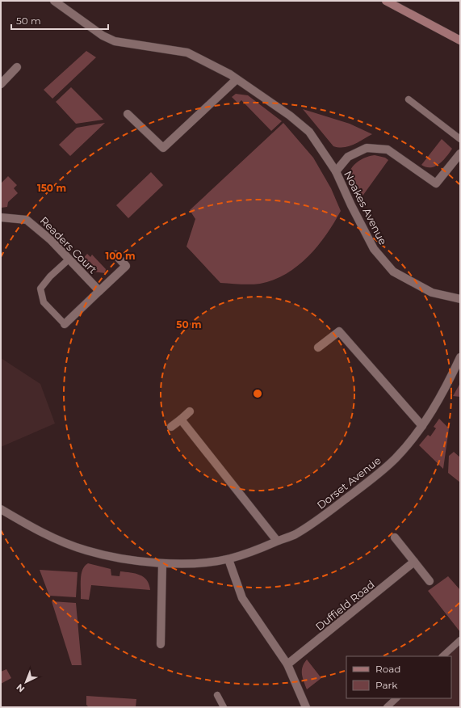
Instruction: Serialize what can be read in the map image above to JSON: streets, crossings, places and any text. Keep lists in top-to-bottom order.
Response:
{
  "streets": {
    "street": [
      "Noakes Avenue",
      "Readers Court",
      "Dorset Avenue",
      "Duffield Road"
    ]
  },
  "legend": ["Road", "Park"],
  "scale_bar": "50 m",
  "north": "bottom left",
  "rings": ["150 m", "100 m", "50 m"]
}
